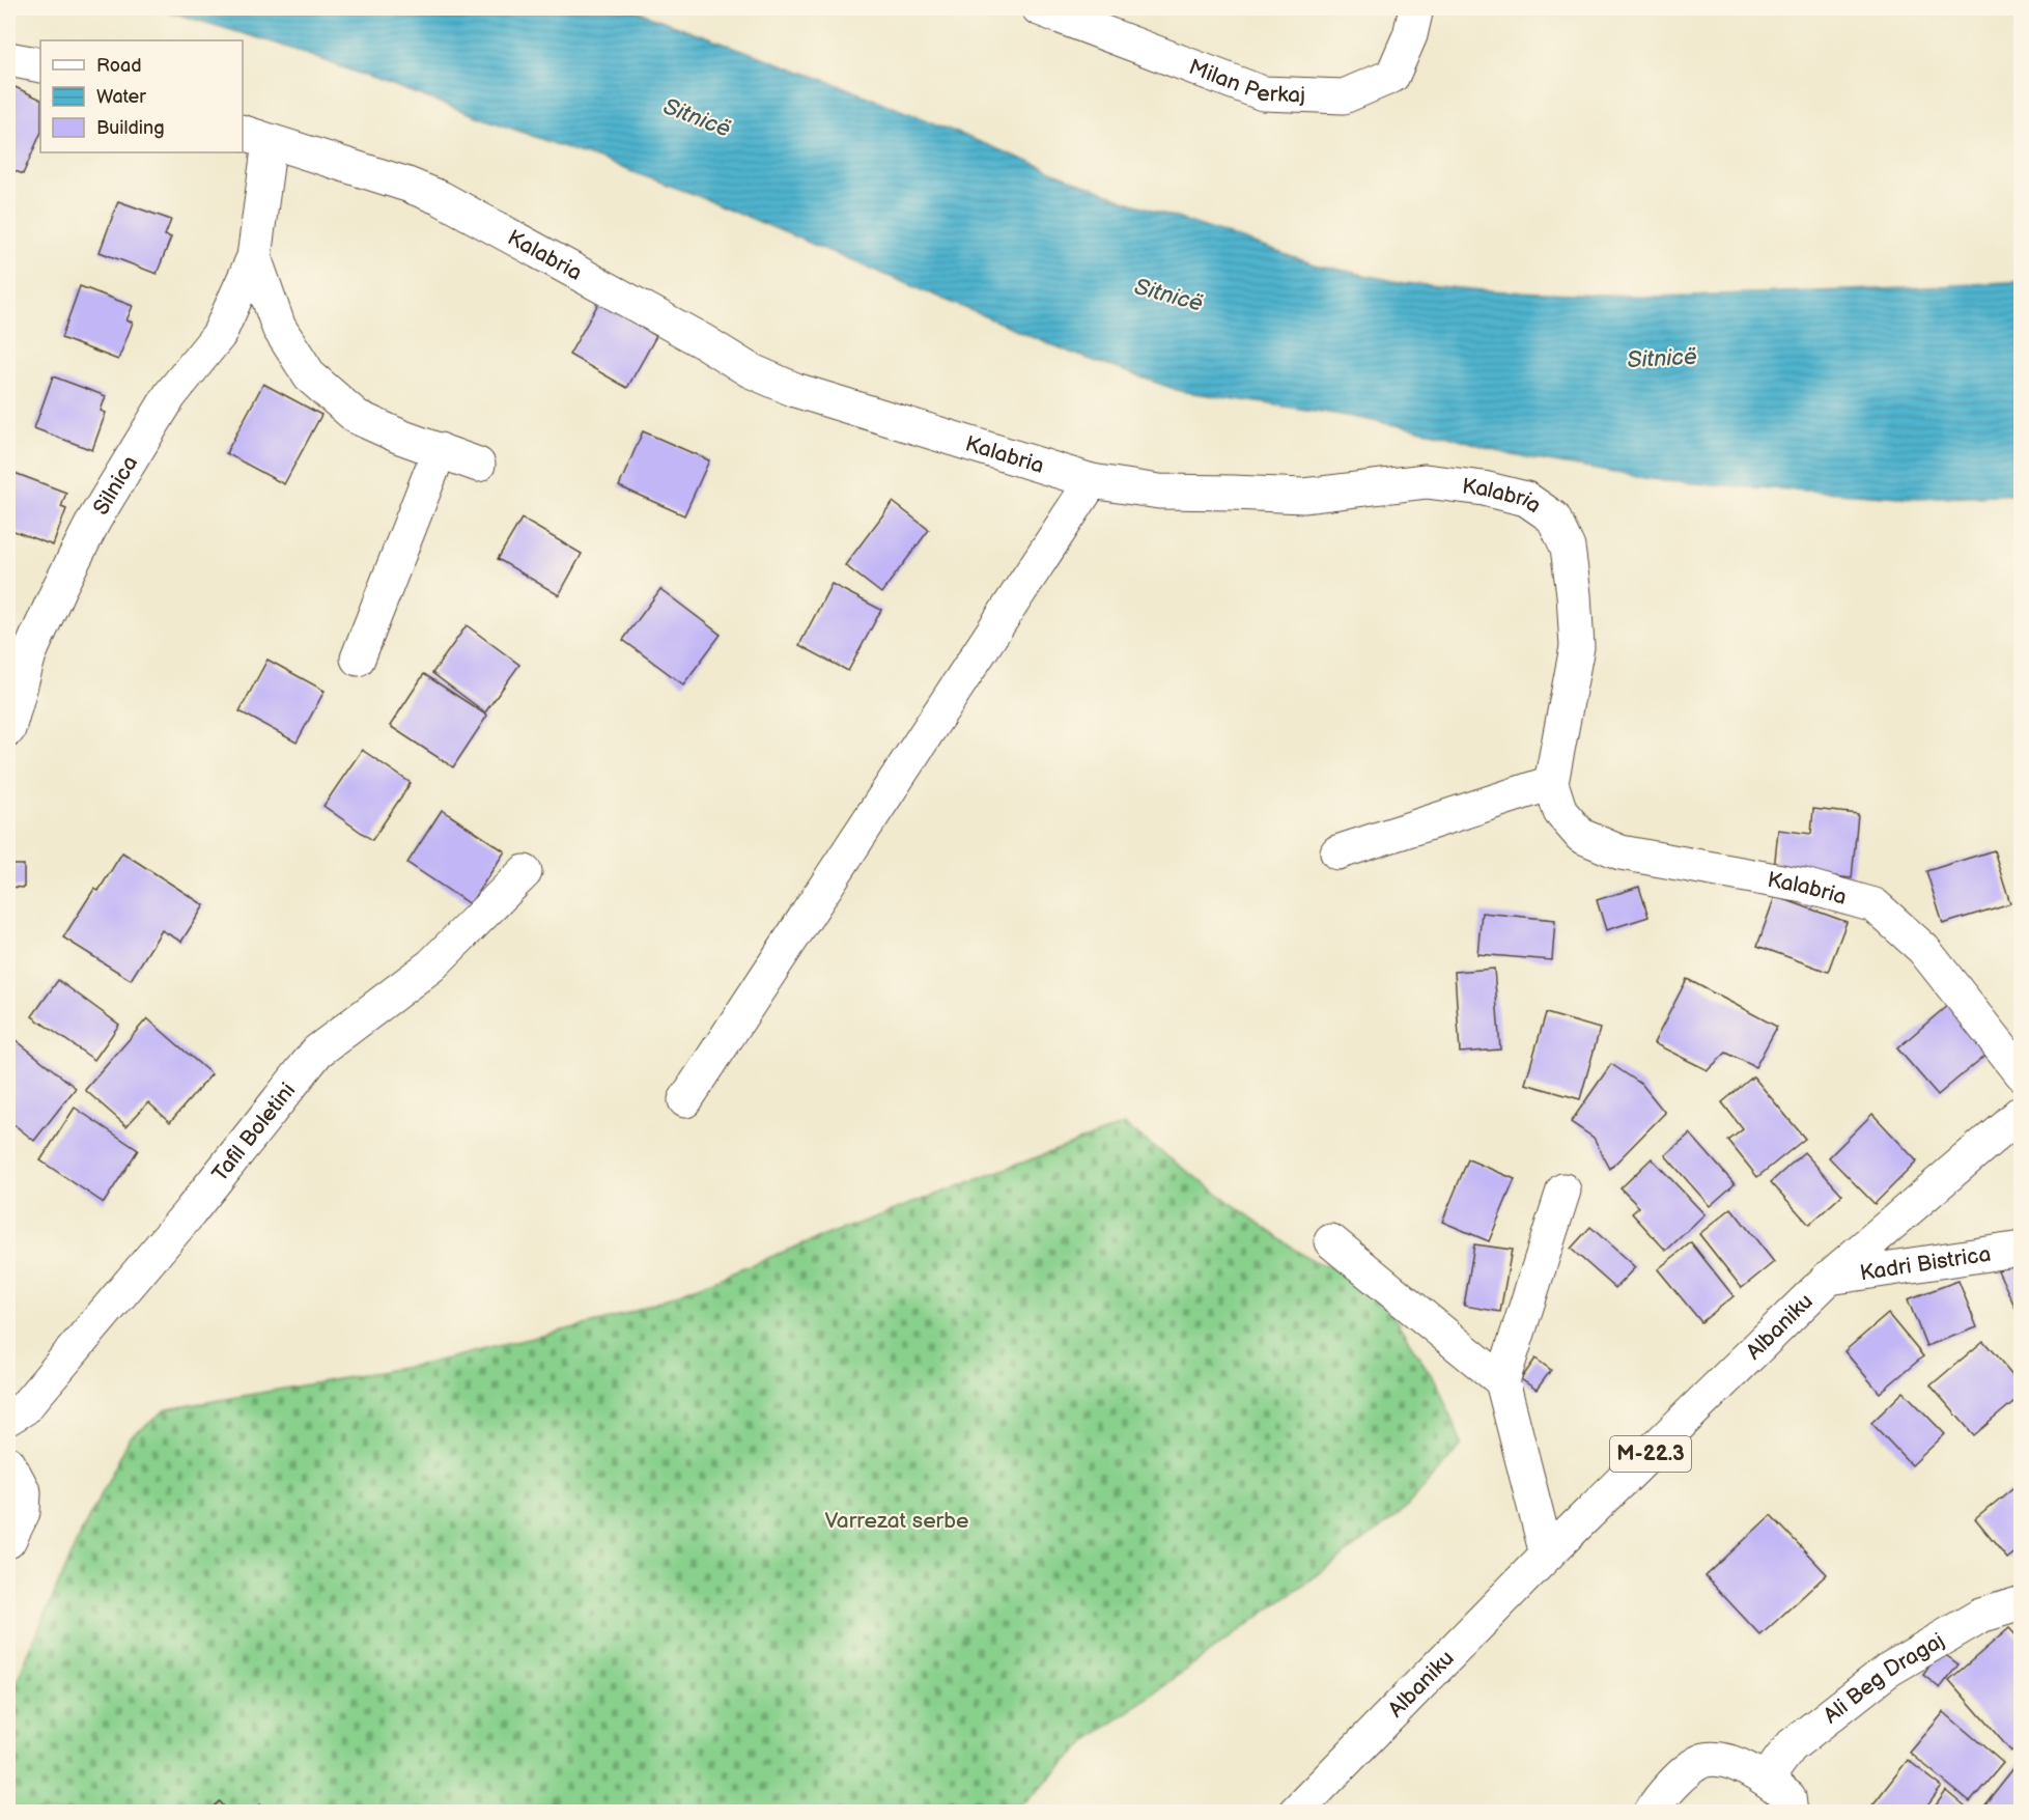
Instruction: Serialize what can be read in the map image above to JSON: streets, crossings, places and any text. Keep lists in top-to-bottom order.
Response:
{
  "streets": {
    "street": [
      "Milan Perkaj",
      "Kalabria",
      "Silnica",
      "Tafil Boletini",
      "Kadri Bistrica",
      "Albaniku",
      "M-22.3",
      "Ali Beg Dragaj"
    ]
  },
  "crossings": [
    ["Kalabria", "Silnica"],
    ["Kadri Bistrica", "Albaniku"]
  ],
  "water": ["Sitnicë"],
  "parks": ["Varrezat serbe"],
  "legend": ["Road", "Water", "Building"]
}
